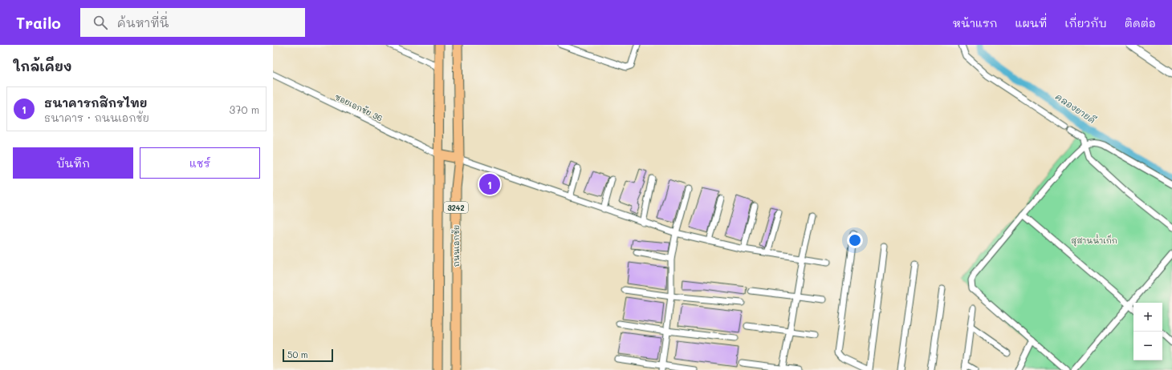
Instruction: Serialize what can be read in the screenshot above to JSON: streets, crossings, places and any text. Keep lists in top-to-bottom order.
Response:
{
  "streets": {
    "main road": ["3242", "ถนนเอกชัย"],
    "street": ["ซอยเอกชัย 36"]
  },
  "crossings": [
    ["ซอยเอกชัย 36", "3242"]
  ],
  "water": ["คลองยายดี"],
  "parks": ["สุสานน่ำเก็ก"],
  "scale_bar": "50 m",
  "page": {
    "header": "Trailo",
    "search": "ค้นหาที่นี่",
    "nav": [
      "หน้าแรก",
      "แผนที่",
      "เกี่ยวกับ",
      "ติดต่อ"
    ],
    "heading": "ใกล้เคียง",
    "list": [
      {
        "mark": "1",
        "name": "ธนาคารกสิกรไทย",
        "note": "ธนาคาร · ถนนเอกชัย",
        "value": "370 m"
      }
    ],
    "buttons": ["บันทึก", "แชร์"],
    "pins": "1",
    "map_buttons": ["+", "−"],
    "scale": "50 m"
  }
}
